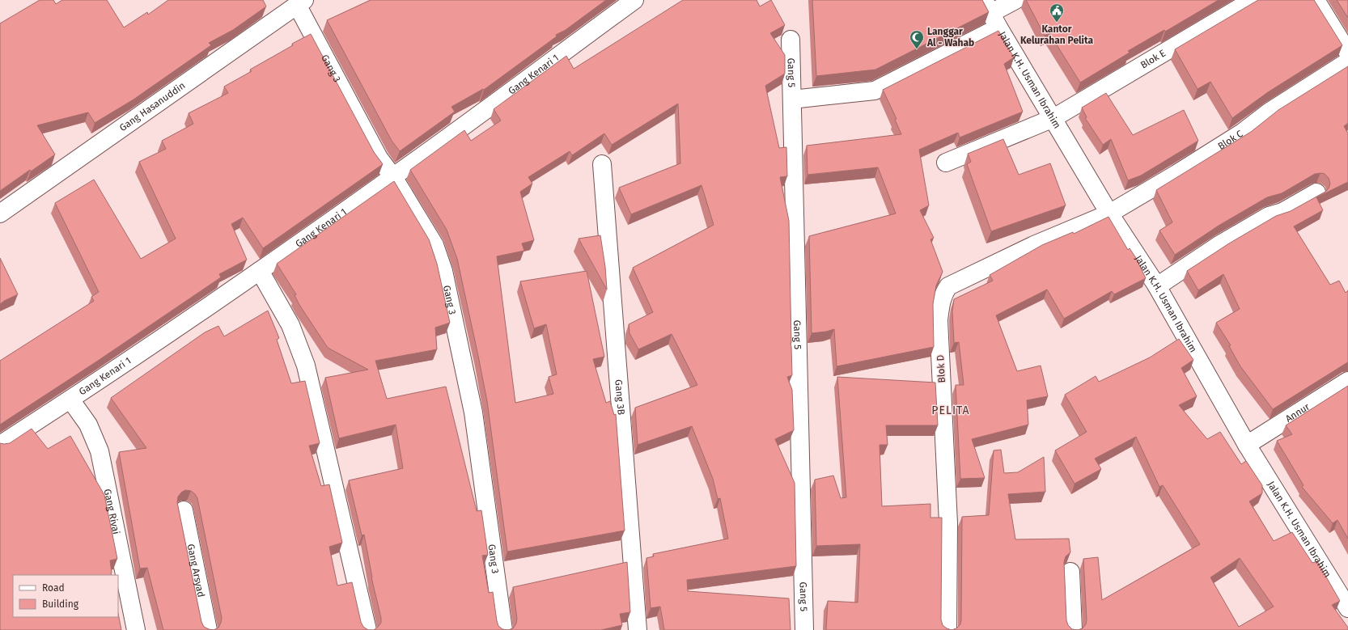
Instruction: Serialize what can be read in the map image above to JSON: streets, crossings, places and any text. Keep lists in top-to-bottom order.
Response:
{
  "streets": {
    "street": [
      "Blok E",
      "Gang 3",
      "Gang 5",
      "Gang Kenari 1",
      "Jalan K.H. Usman Ibrahim",
      "Gang Hasanuddin",
      "Blok C",
      "Blok D",
      "Gang 3B",
      "Annur",
      "Gang Rivai",
      "Gang Arsyad"
    ]
  },
  "crossings": [
    ["Blok E", "Jalan K.H. Usman Ibrahim"],
    ["Gang 3", "Gang Kenari 1"],
    ["Gang 3", "Gang Hasanuddin"],
    ["Gang Kenari 1", "Gang Rivai"],
    ["Jalan K.H. Usman Ibrahim", "Blok C"],
    ["Jalan K.H. Usman Ibrahim", "Blok D"],
    ["Jalan K.H. Usman Ibrahim", "Annur"],
    ["Blok C", "Blok D"]
  ],
  "districts": ["PELITA"],
  "places": {
    "public building": ["Kantor Kelurahan Pelita"],
    "mosque": ["Langgar Al - Wahab"]
  },
  "legend": ["Road", "Building"]
}
